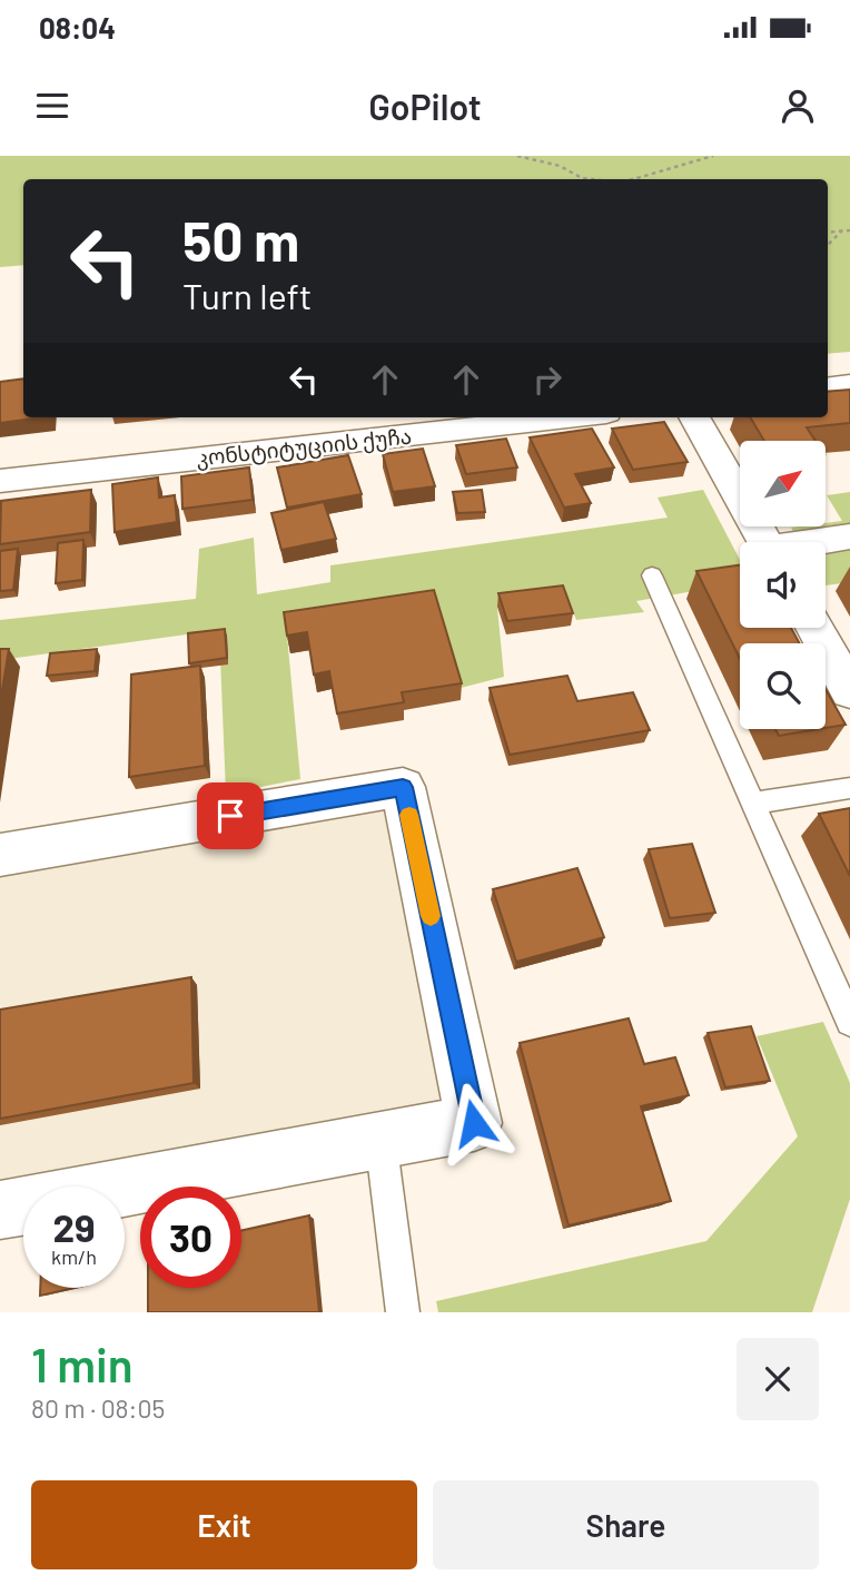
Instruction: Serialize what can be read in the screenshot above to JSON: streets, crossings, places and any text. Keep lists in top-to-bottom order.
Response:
{
  "streets": {
    "street": ["კონსტიტუციის ქუჩა"]
  },
  "north": "top right",
  "page": {
    "status": "08:04",
    "header": "GoPilot",
    "turn": ["50 m", "Turn left"],
    "speed": "29 km/h",
    "limit": "30",
    "heading": ["1 min", "80 m · 08:05"],
    "buttons": ["Exit", "Share"]
  }
}
